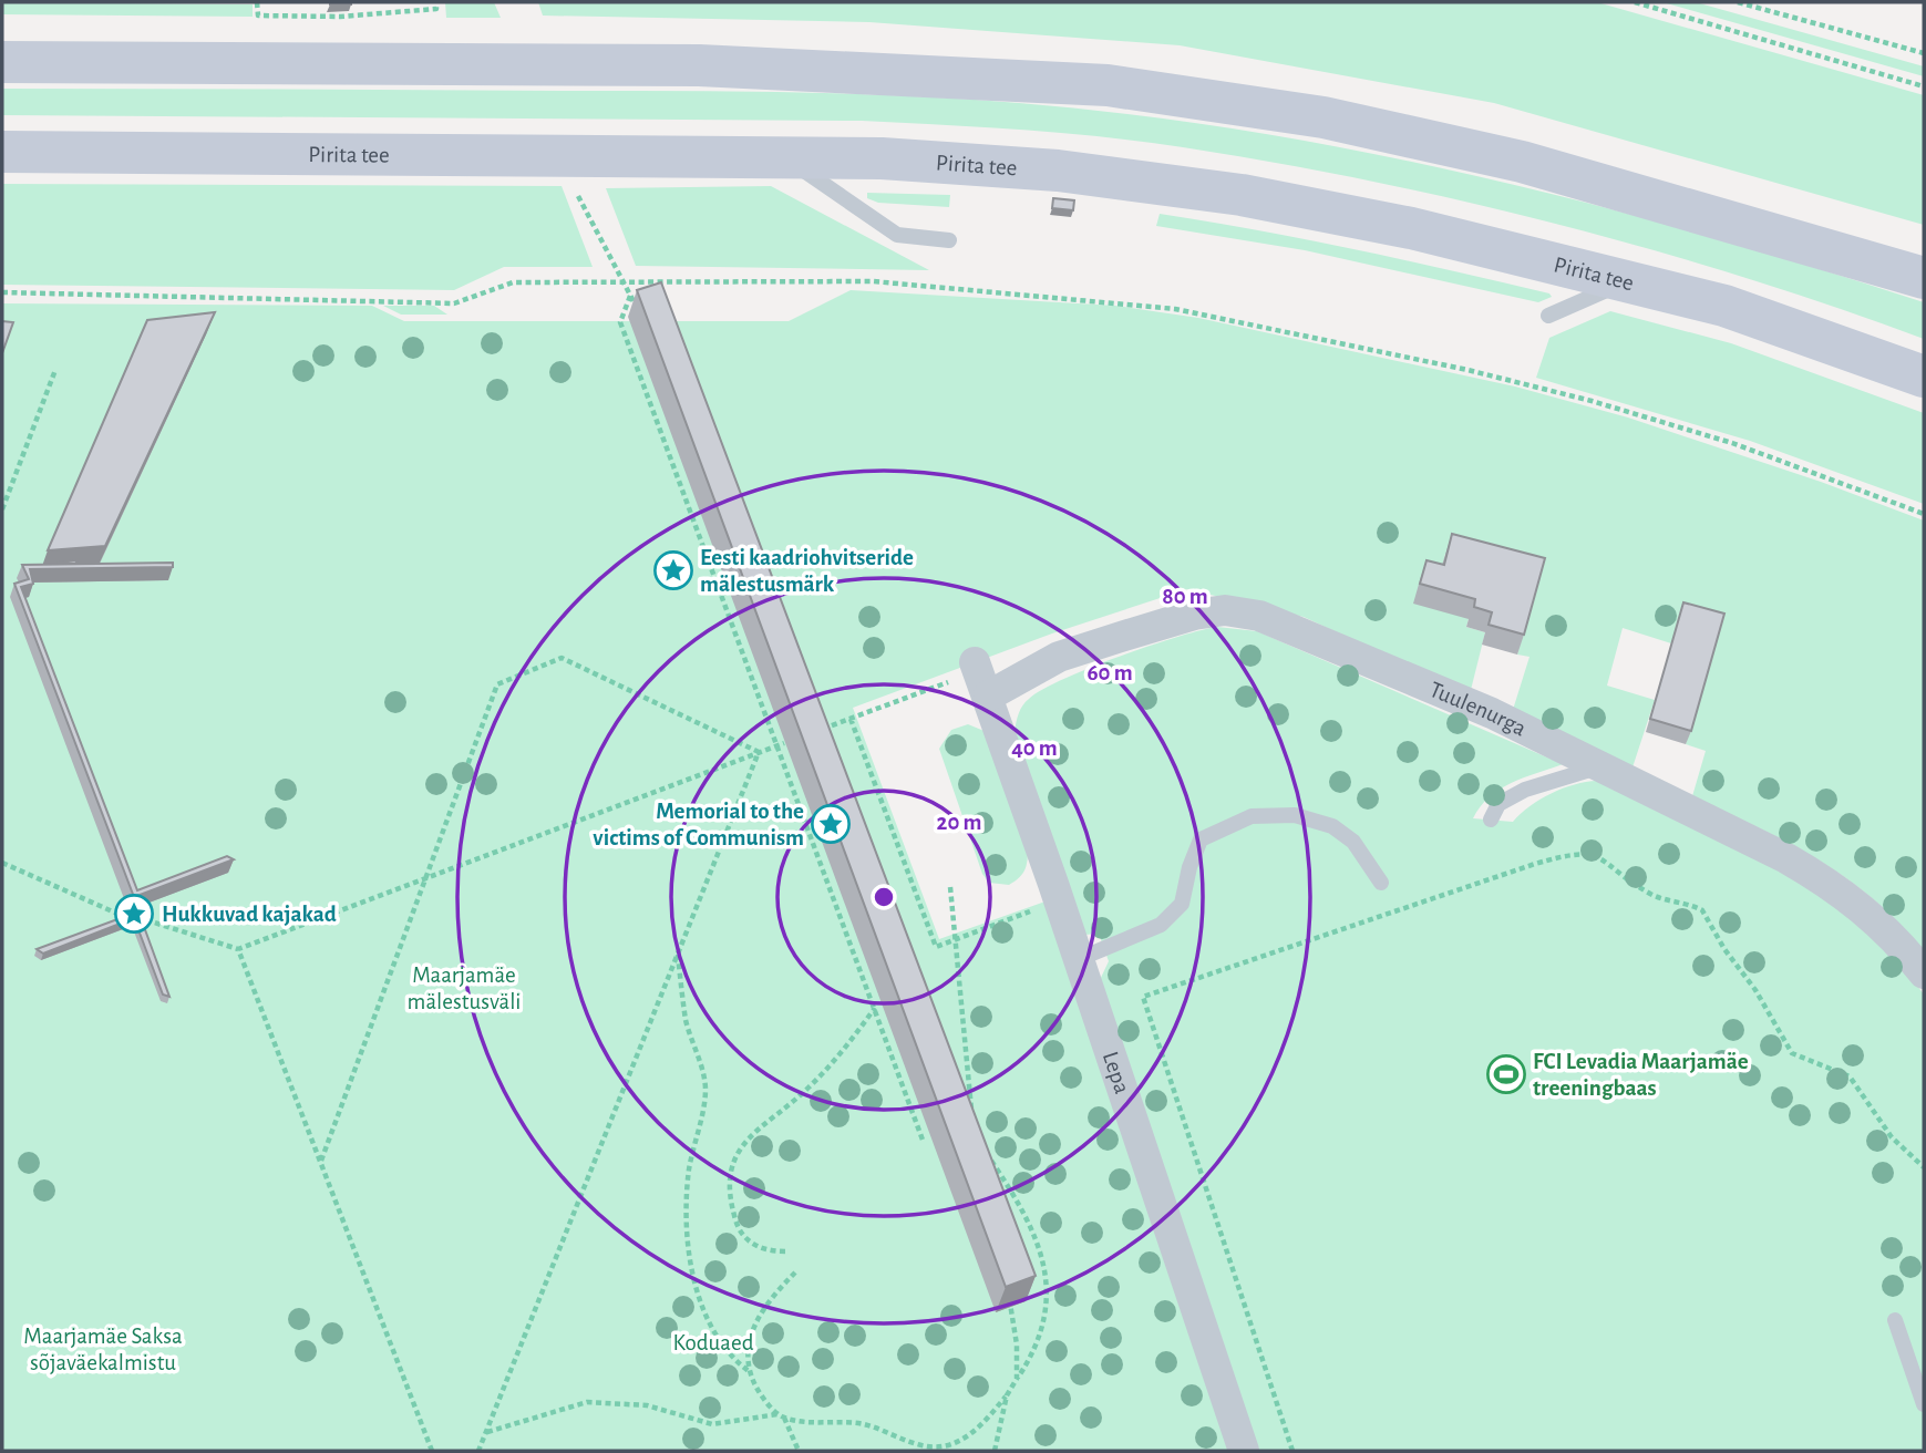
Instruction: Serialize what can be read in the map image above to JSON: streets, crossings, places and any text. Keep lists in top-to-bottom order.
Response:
{
  "streets": {
    "main road": ["Pirita tee"],
    "street": ["Tuulenurga", "Lepa"]
  },
  "crossings": [
    ["Tuulenurga", "Lepa"]
  ],
  "parks": ["Maarjamäe mälestusväli", "Maarjamäe Saksa sõjaväekalmistu", "Koduaed"],
  "places": {
    "place": ["Eesti kaadriohvitseride mälestusmärk", "Memorial to the victims of Communism", "Hukkuvad kajakad"],
    "sports": ["FCI Levadia Maarjamäe treeningbaas"]
  },
  "rings": [
    "80 m",
    "60 m",
    "40 m",
    "20 m"
  ]
}
